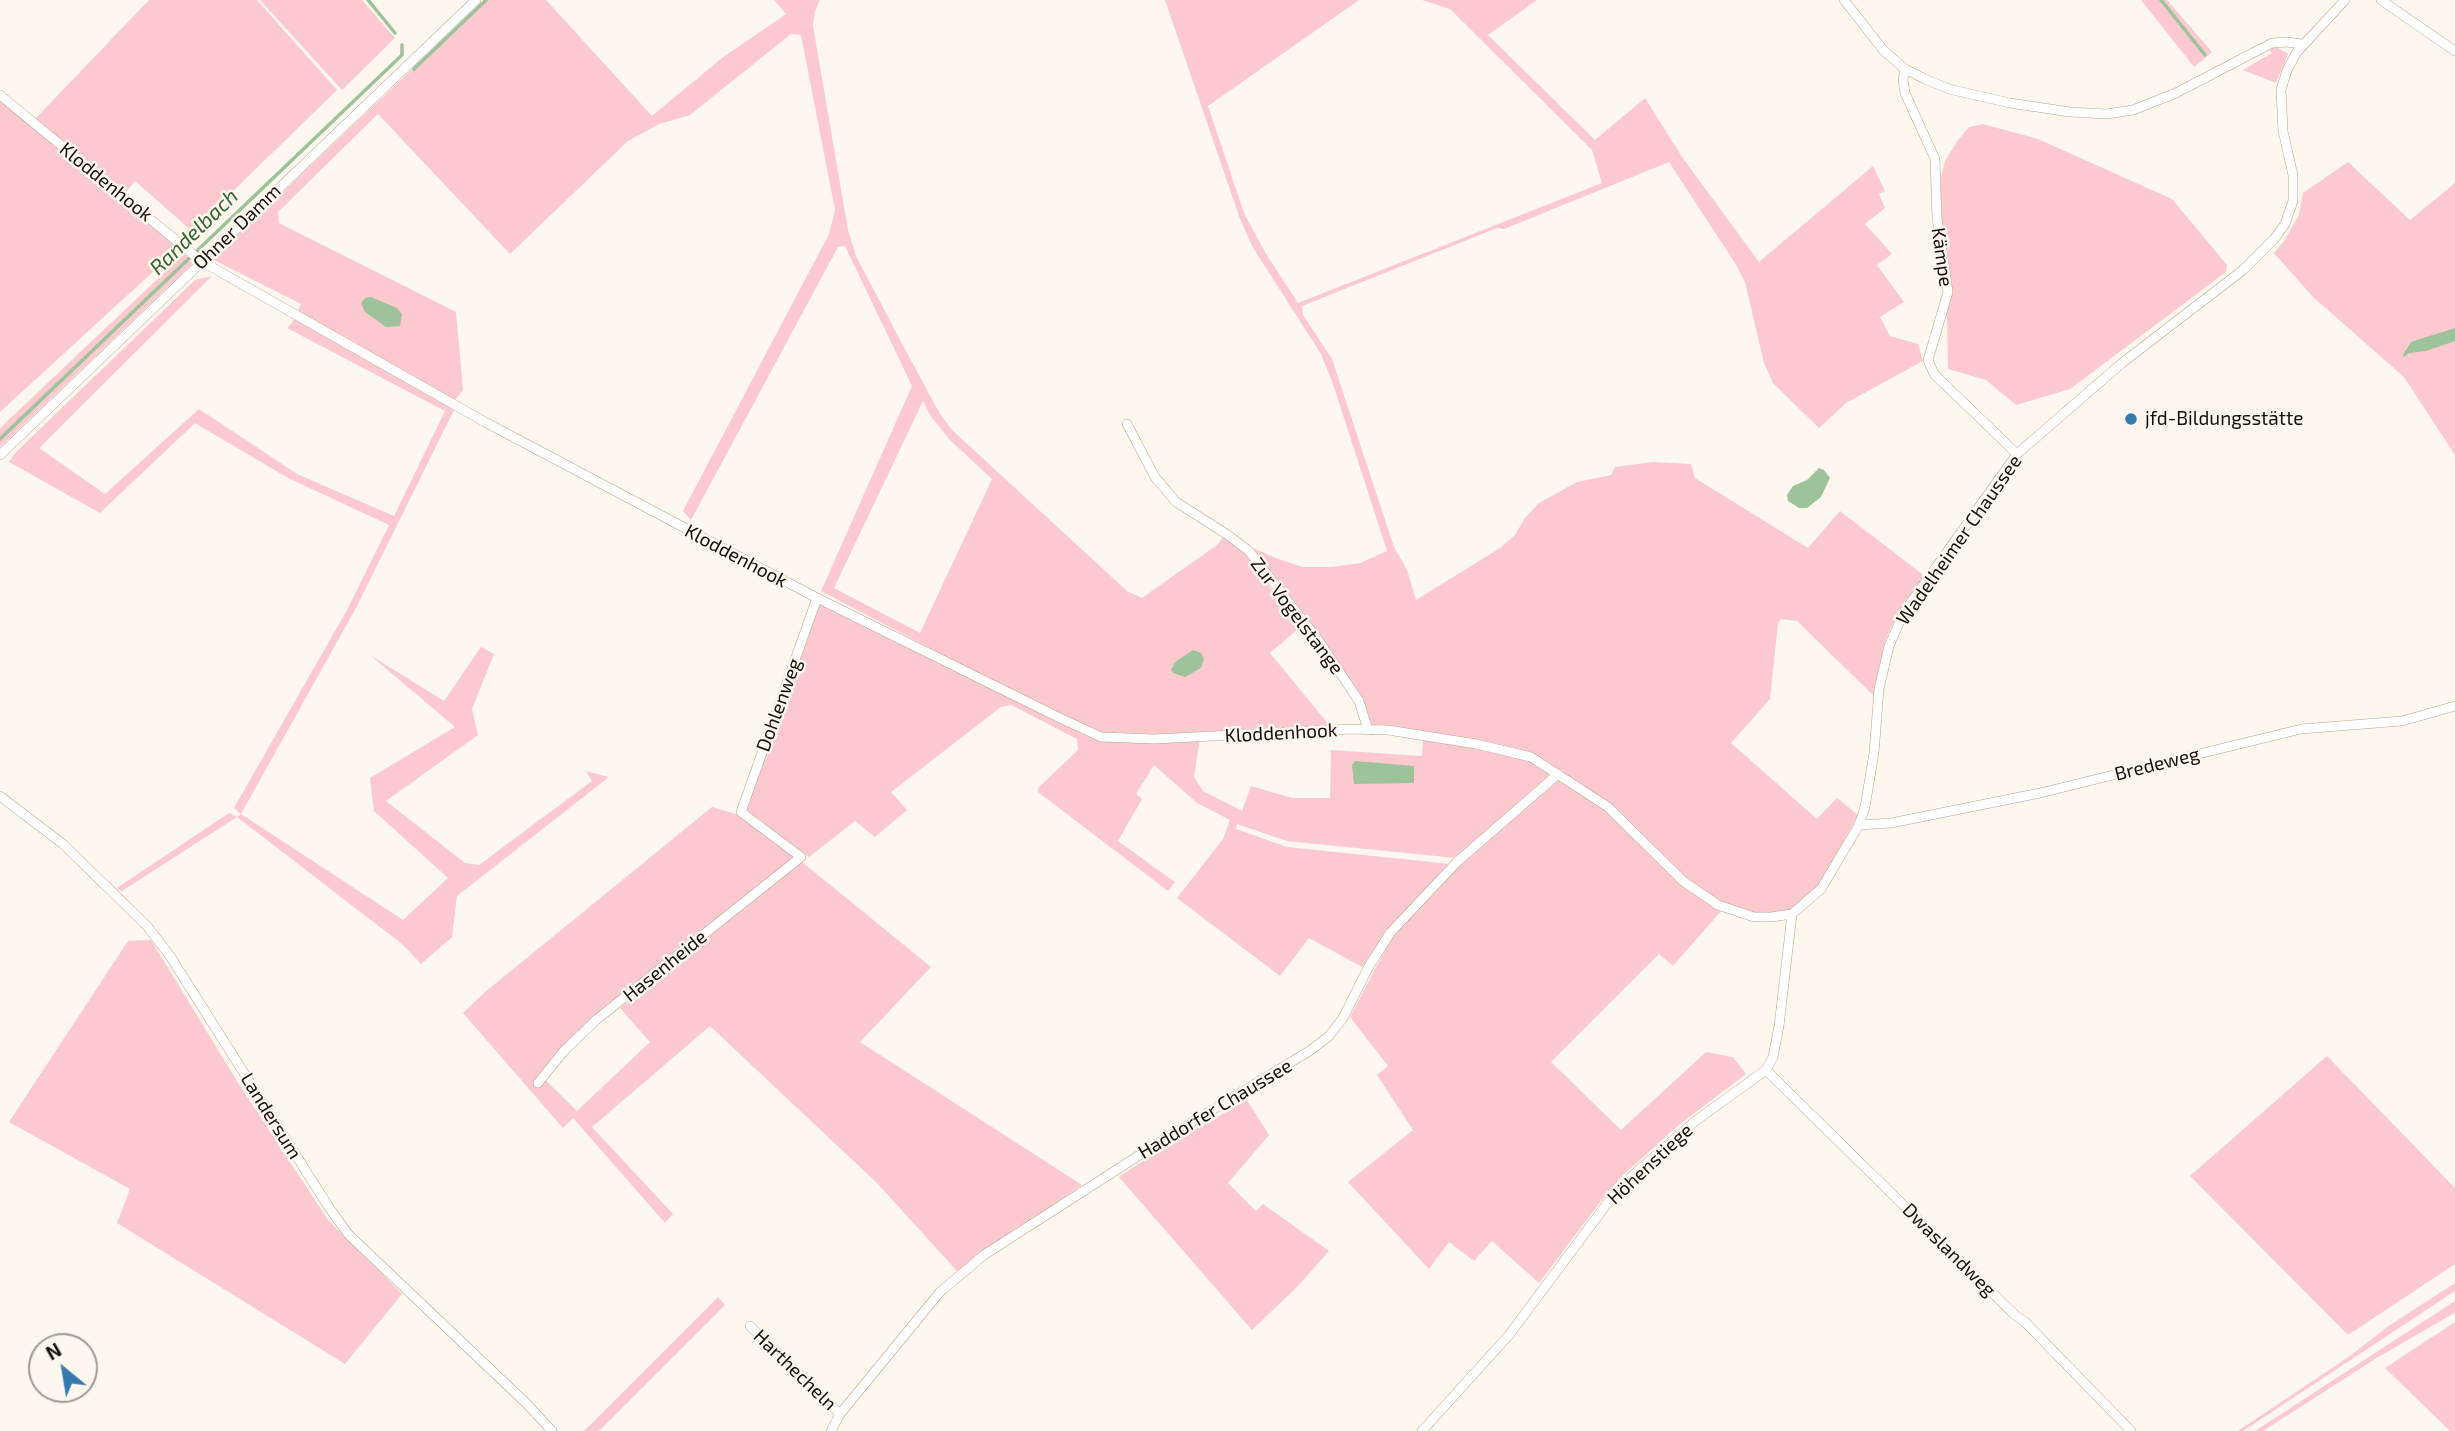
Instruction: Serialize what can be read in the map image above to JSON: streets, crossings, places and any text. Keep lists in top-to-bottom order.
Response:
{
  "streets": {
    "street": [
      "Kloddenhook",
      "Ohner Damm",
      "Kämpe",
      "Wadelheimer Chaussee",
      "Zur Vogelstange",
      "Dohlenweg",
      "Bredeweg",
      "Hasenheide",
      "Haddorfer Chaussee",
      "Landersum",
      "Höhenstiege",
      "Dwaslandweg",
      "Harthecheln"
    ]
  },
  "crossings": [
    ["Kloddenhook", "Ohner Damm"],
    ["Kloddenhook", "Zur Vogelstange"],
    ["Kloddenhook", "Dohlenweg"],
    ["Kloddenhook", "Haddorfer Chaussee"],
    ["Kämpe", "Wadelheimer Chaussee"],
    ["Wadelheimer Chaussee", "Bredeweg"],
    ["Dohlenweg", "Hasenheide"],
    ["Haddorfer Chaussee", "Harthecheln"],
    ["Höhenstiege", "Dwaslandweg"]
  ],
  "water": ["Randelbach"],
  "places": ["jfd-Bildungsstätte"],
  "north": "top left"
}
